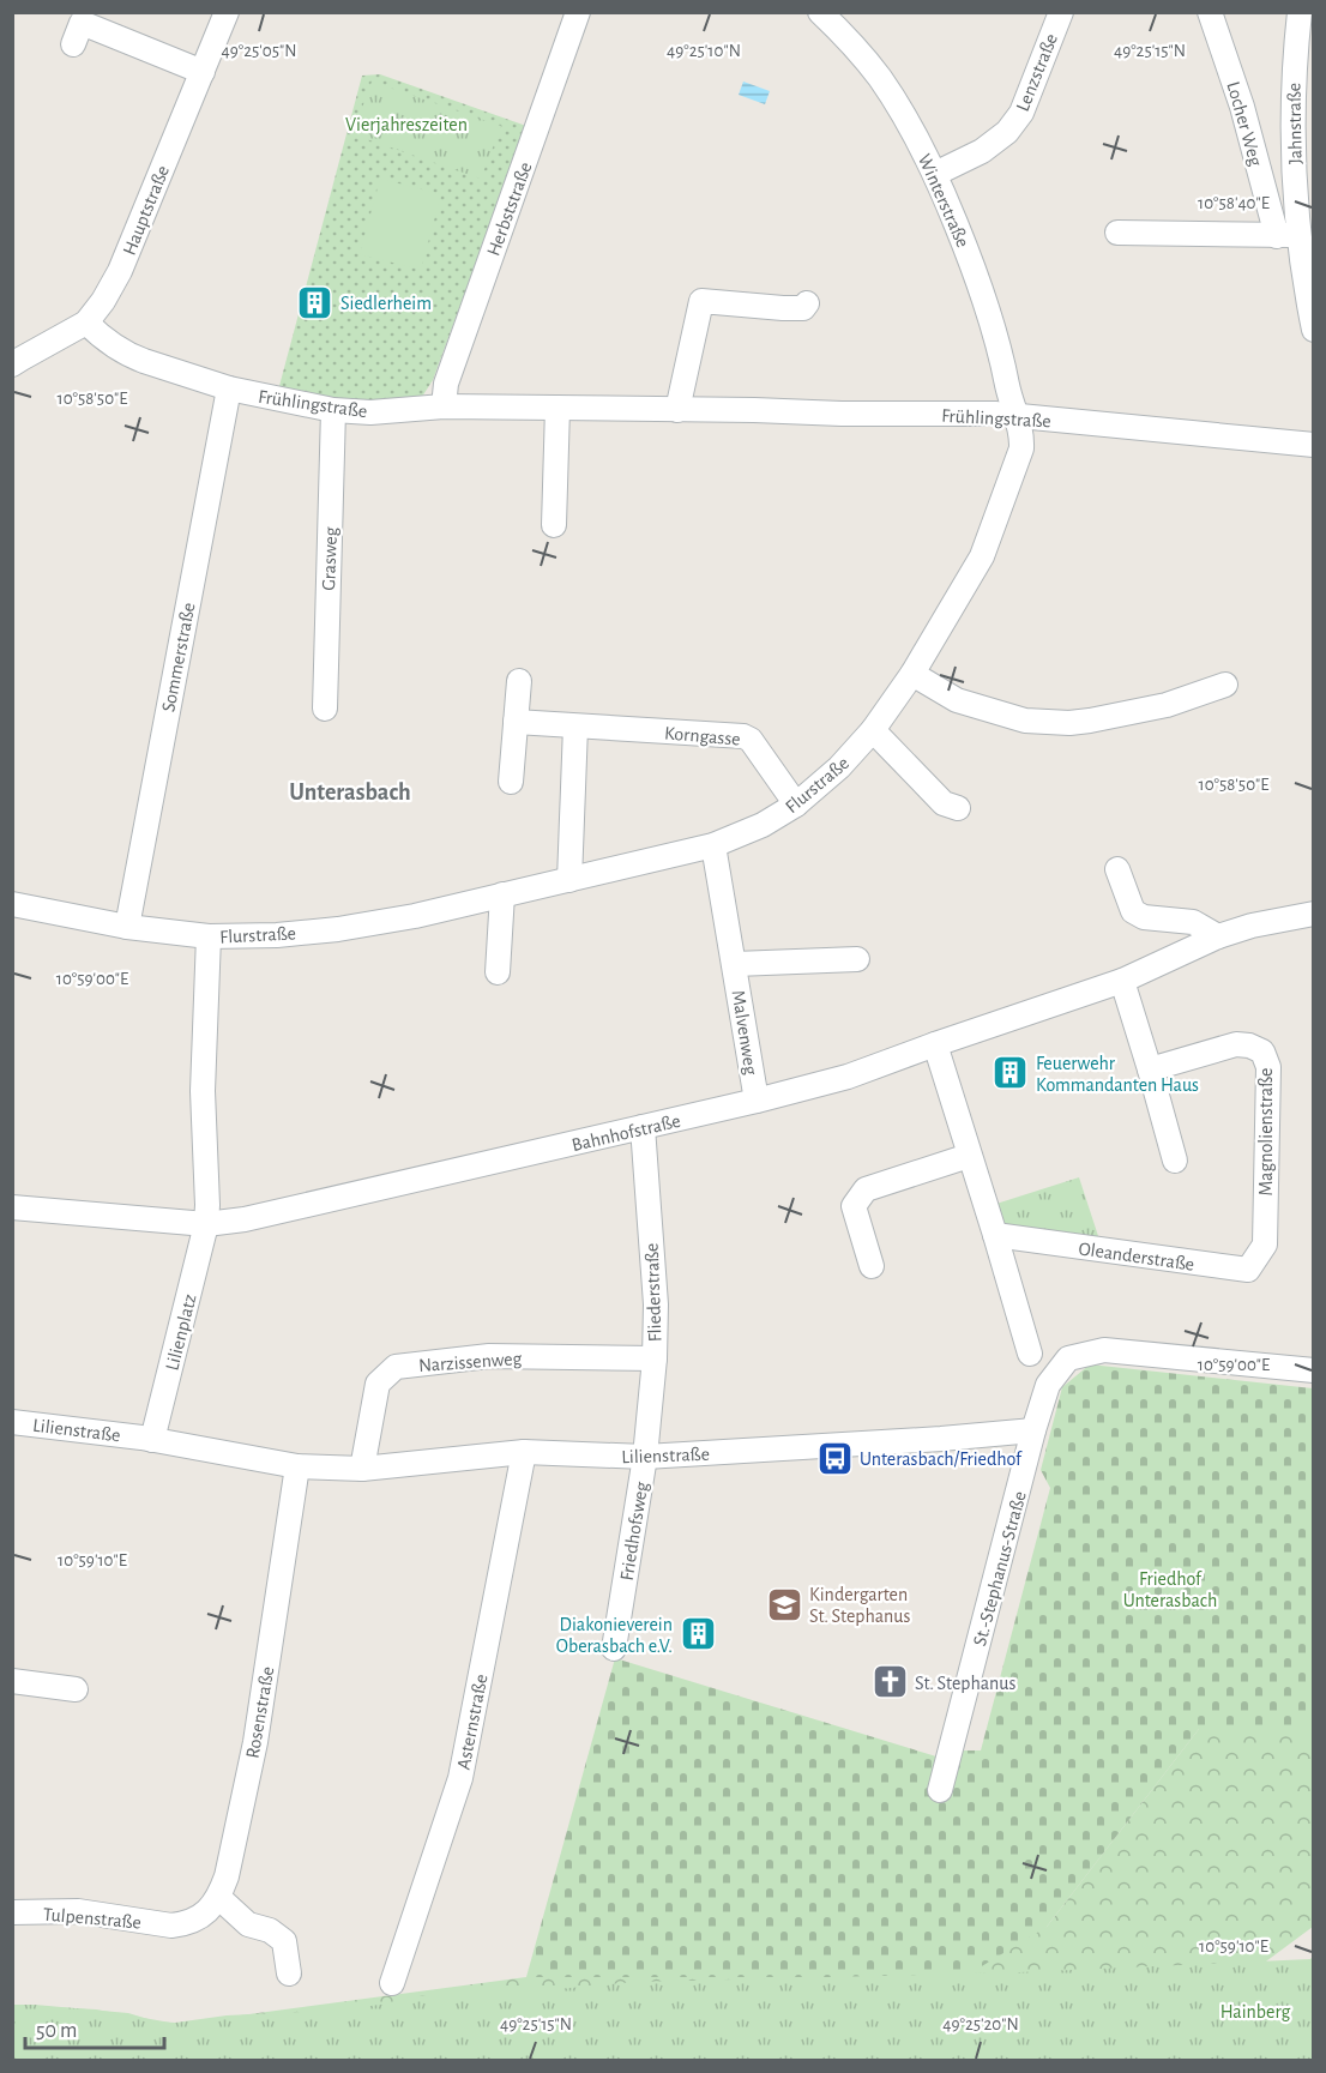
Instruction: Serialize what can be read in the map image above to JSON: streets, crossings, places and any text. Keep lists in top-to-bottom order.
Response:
{
  "streets": {
    "street": [
      "Lenzstraße",
      "Locher Weg",
      "Jahnstraße",
      "Winterstraße",
      "Herbststraße",
      "Hauptstraße",
      "Frühlingstraße",
      "Grasweg",
      "Sommerstraße",
      "Korngasse",
      "Flurstraße",
      "Malvenweg",
      "Bahnhofstraße",
      "Magnolienstraße",
      "Oleanderstraße",
      "Fliederstraße",
      "Lilienplatz",
      "Narzissenweg",
      "Lilienstraße",
      "Friedhofsweg",
      "St.-Stephanus-Straße",
      "Rosenstraße",
      "Asternstraße",
      "Tulpenstraße"
    ]
  },
  "crossings": [
    ["Lenzstraße", "Winterstraße"],
    ["Locher Weg", "Jahnstraße"],
    ["Winterstraße", "Frühlingstraße"],
    ["Winterstraße", "Flurstraße"],
    ["Herbststraße", "Frühlingstraße"],
    ["Hauptstraße", "Frühlingstraße"],
    ["Frühlingstraße", "Grasweg"],
    ["Frühlingstraße", "Sommerstraße"],
    ["Frühlingstraße", "Flurstraße"],
    ["Sommerstraße", "Flurstraße"],
    ["Korngasse", "Flurstraße"],
    ["Flurstraße", "Malvenweg"],
    ["Flurstraße", "Lilienplatz"],
    ["Malvenweg", "Bahnhofstraße"],
    ["Bahnhofstraße", "Fliederstraße"],
    ["Bahnhofstraße", "Lilienplatz"],
    ["Magnolienstraße", "Oleanderstraße"],
    ["Fliederstraße", "Narzissenweg"],
    ["Fliederstraße", "Lilienstraße"],
    ["Fliederstraße", "Friedhofsweg"],
    ["Lilienplatz", "Lilienstraße"],
    ["Narzissenweg", "Lilienstraße"],
    ["Lilienstraße", "Friedhofsweg"],
    ["Lilienstraße", "St.-Stephanus-Straße"],
    ["Lilienstraße", "Rosenstraße"],
    ["Lilienstraße", "Asternstraße"],
    ["Rosenstraße", "Tulpenstraße"]
  ],
  "districts": ["Unterasbach"],
  "parks": ["Vierjahreszeiten", "Friedhof Unterasbach", "Hainberg"],
  "places": {
    "building": ["Siedlerheim", "Feuerwehr Kommandanten Haus", "Diakonieverein Oberasbach e.V."],
    "bus stop": ["Unterasbach/Friedhof"],
    "school or university": ["Kindergarten St. Stephanus"],
    "church": ["St. Stephanus"]
  },
  "scale_bar": "50 m",
  "coordinates": [
    "49°25'05\"N",
    "49°25'10\"N",
    "49°25'15\"N",
    "10°58'40\"E",
    "10°58'50\"E",
    "10°59'00\"E",
    "10°59'10\"E",
    "49°25'20\"N"
  ]
}
